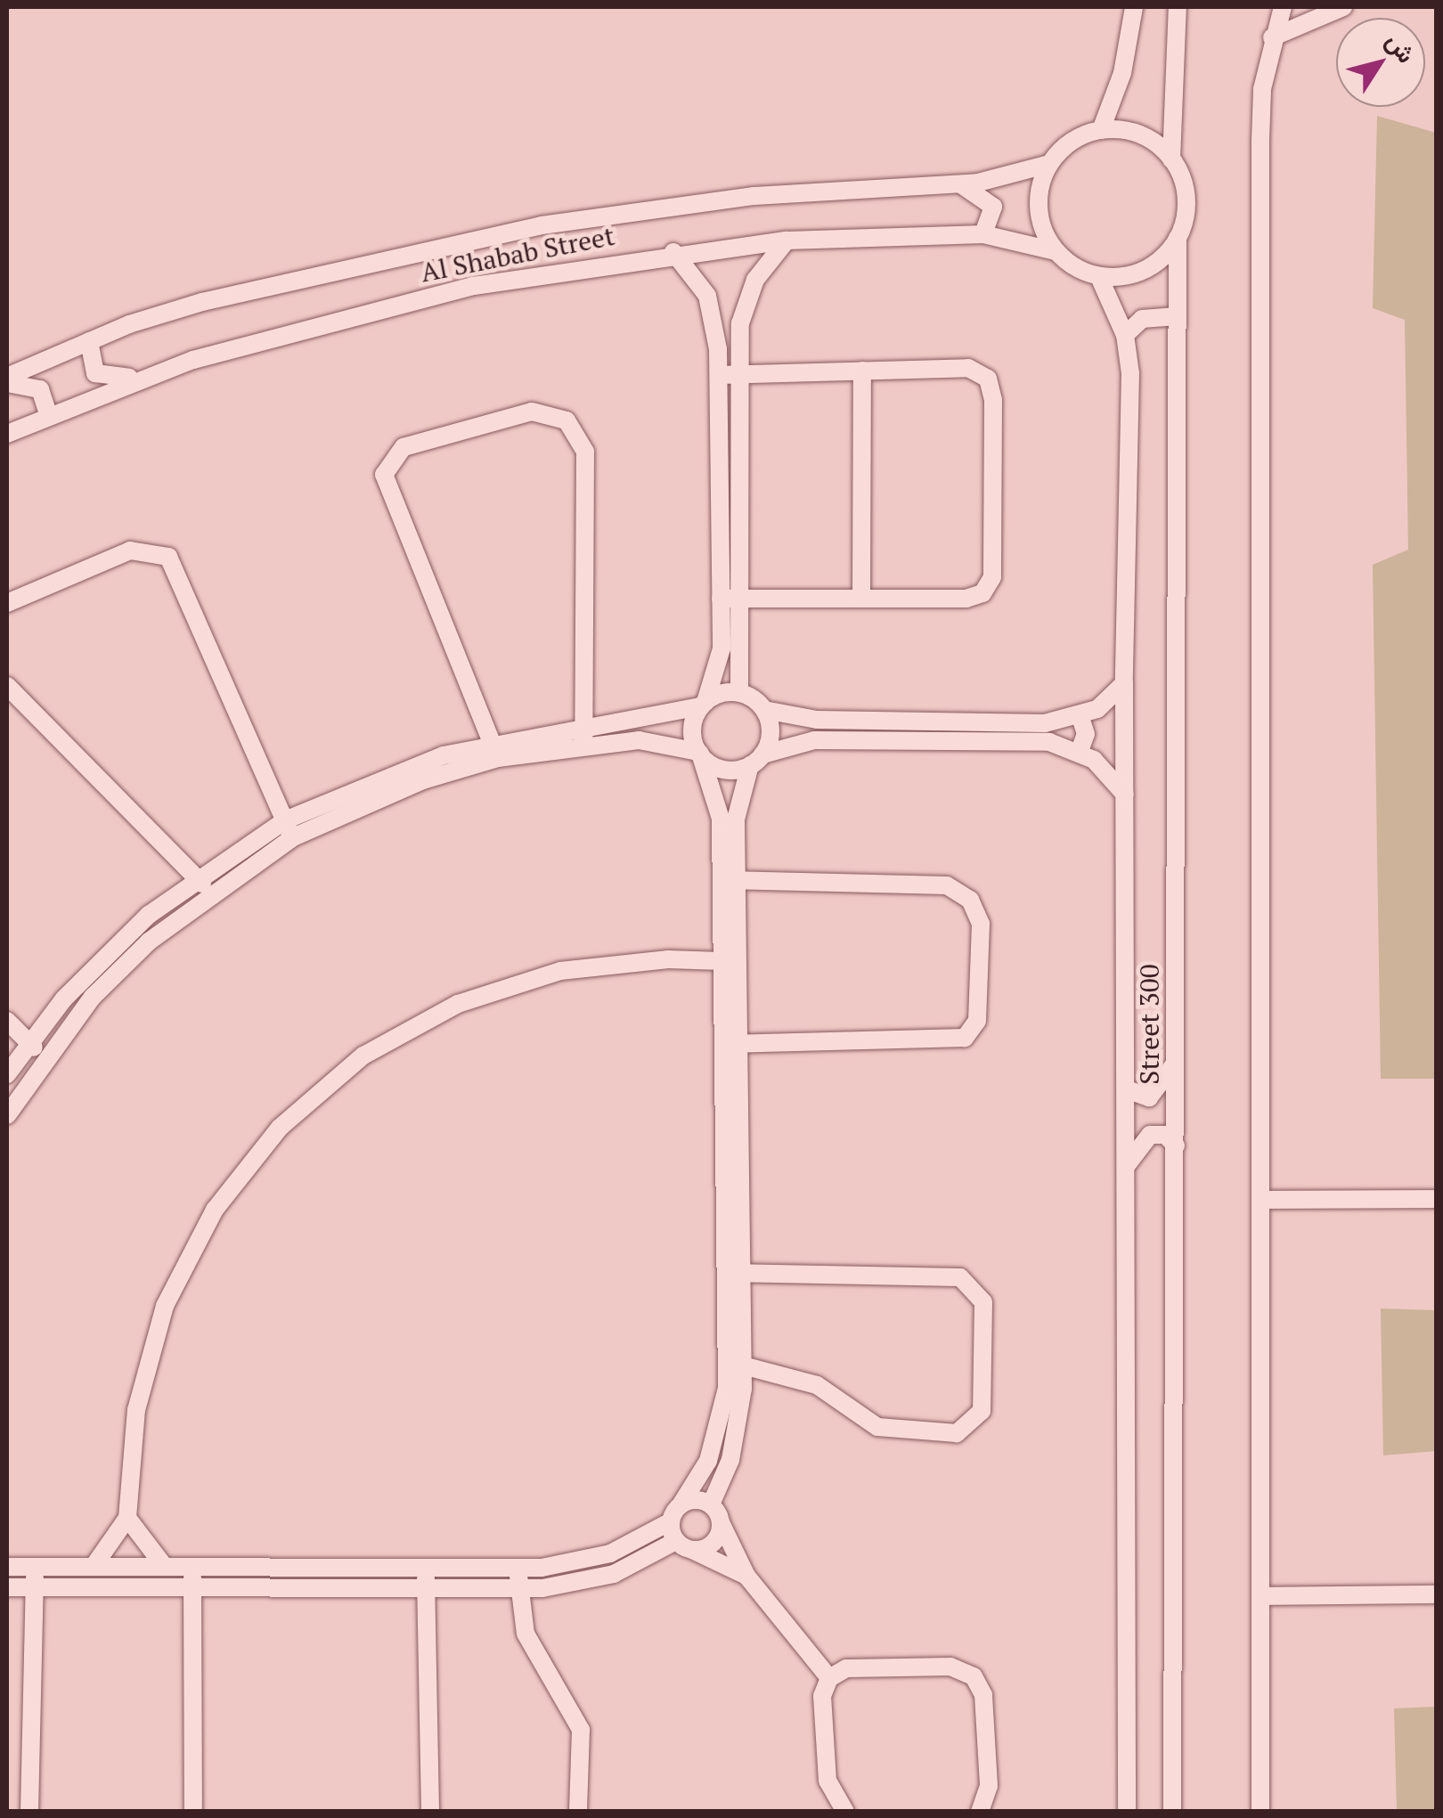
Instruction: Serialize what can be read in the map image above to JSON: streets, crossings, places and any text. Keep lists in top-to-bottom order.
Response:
{
  "streets": {
    "street": ["Al Shabab Street", "Street 300"]
  },
  "crossings": [
    ["Al Shabab Street", "Street 300"]
  ],
  "north": "top right"
}
